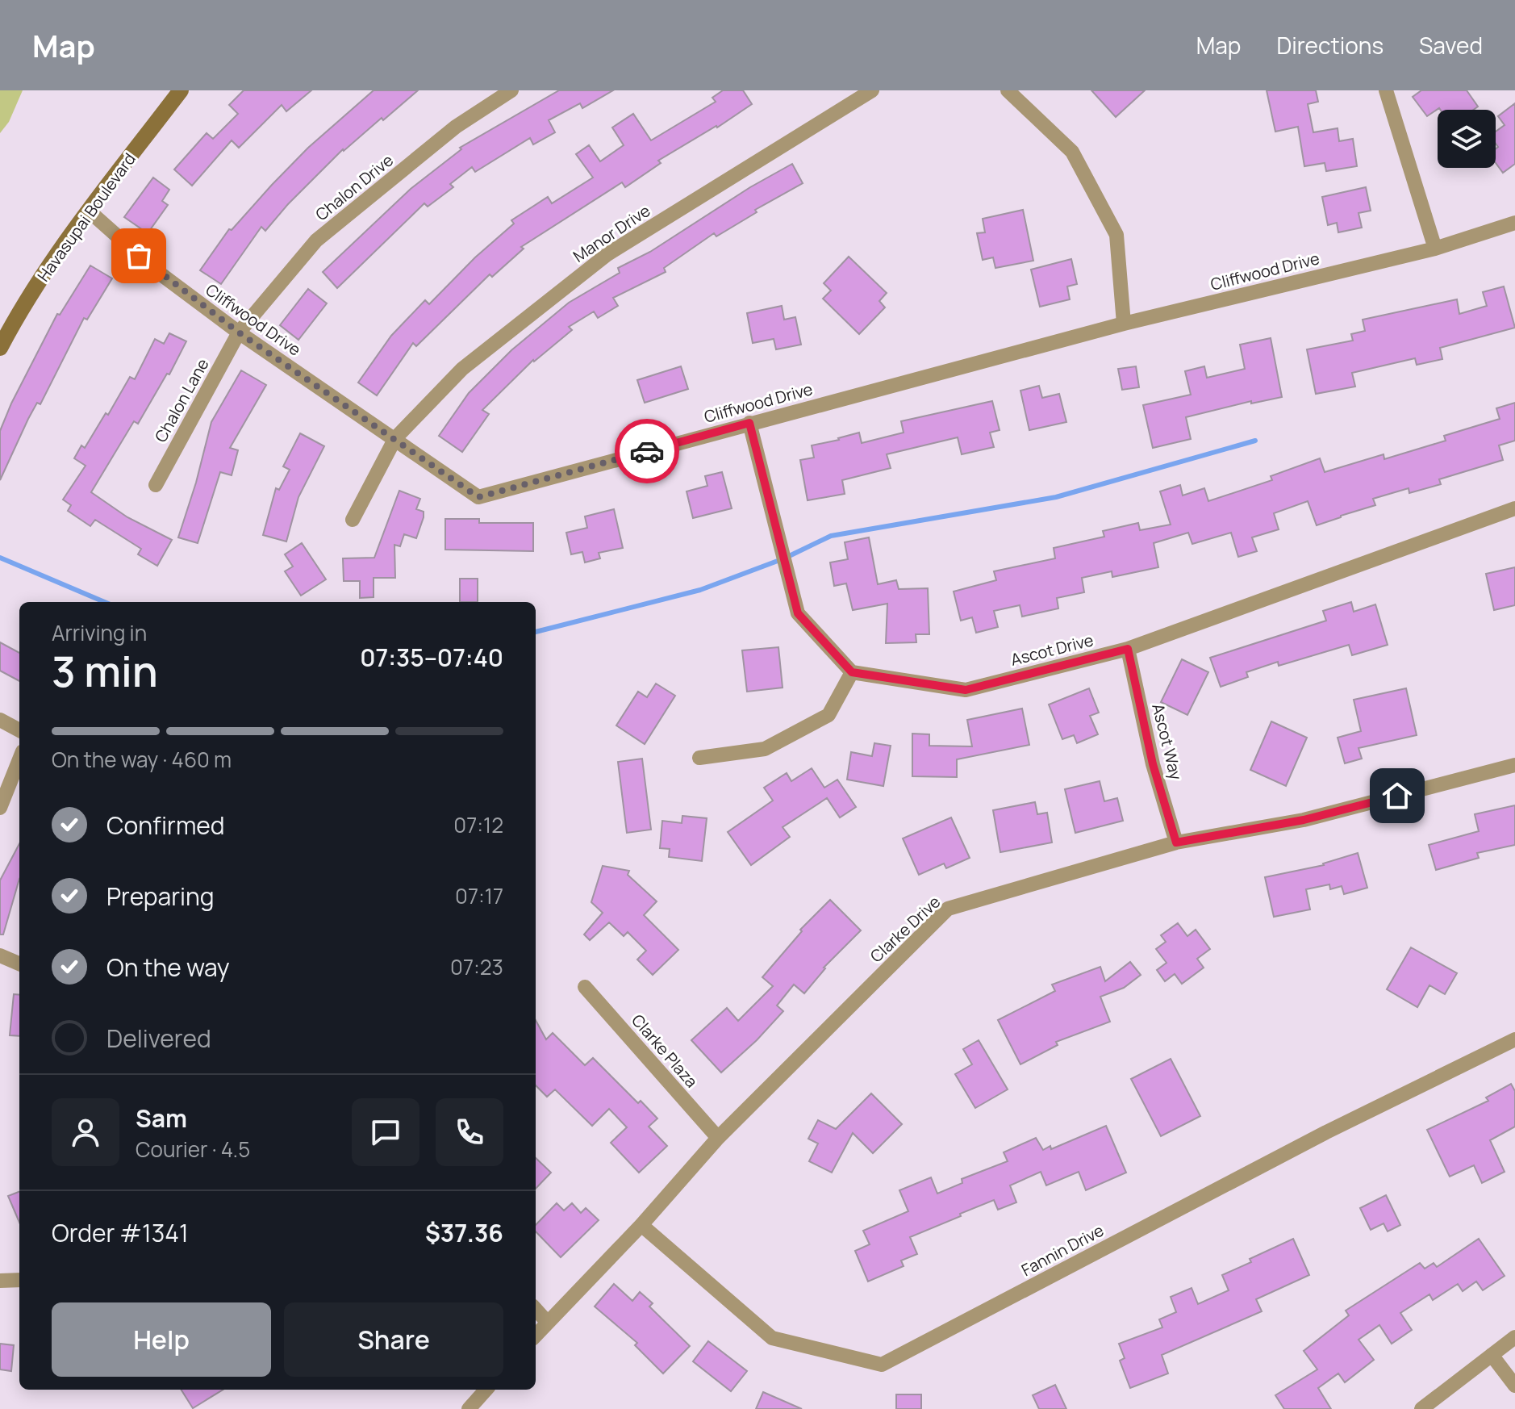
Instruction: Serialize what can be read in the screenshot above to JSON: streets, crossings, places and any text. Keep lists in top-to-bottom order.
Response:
{
  "streets": {
    "street": [
      "Chalon Drive",
      "Havasupai Boulevard",
      "Manor Drive",
      "Cliffwood Drive",
      "Chalon Lane",
      "Ascot Drive",
      "Ascot Way",
      "Clarke Drive",
      "Clarke Plaza",
      "Fannin Drive"
    ]
  },
  "crossings": [
    ["Chalon Drive", "Cliffwood Drive"],
    ["Chalon Drive", "Chalon Lane"],
    ["Havasupai Boulevard", "Cliffwood Drive"],
    ["Manor Drive", "Cliffwood Drive"],
    ["Cliffwood Drive", "Chalon Lane"],
    ["Ascot Drive", "Ascot Way"],
    ["Ascot Way", "Clarke Drive"],
    ["Clarke Drive", "Clarke Plaza"],
    ["Clarke Drive", "Fannin Drive"]
  ],
  "page": {
    "header": "Map",
    "nav": ["Map", "Directions", "Saved"],
    "heading": ["3 min", "Arriving in", "07:35–07:40"],
    "panel": [
      "Sam",
      "Courier · 4.5",
      "Order #1341",
      "$37.36"
    ],
    "bar": "On the way · 460 m",
    "list": [
      ["Confirmed", "07:12"],
      ["Preparing", "07:17"],
      ["On the way", "07:23"],
      "Delivered"
    ],
    "buttons": ["Help", "Share"]
  }
}
